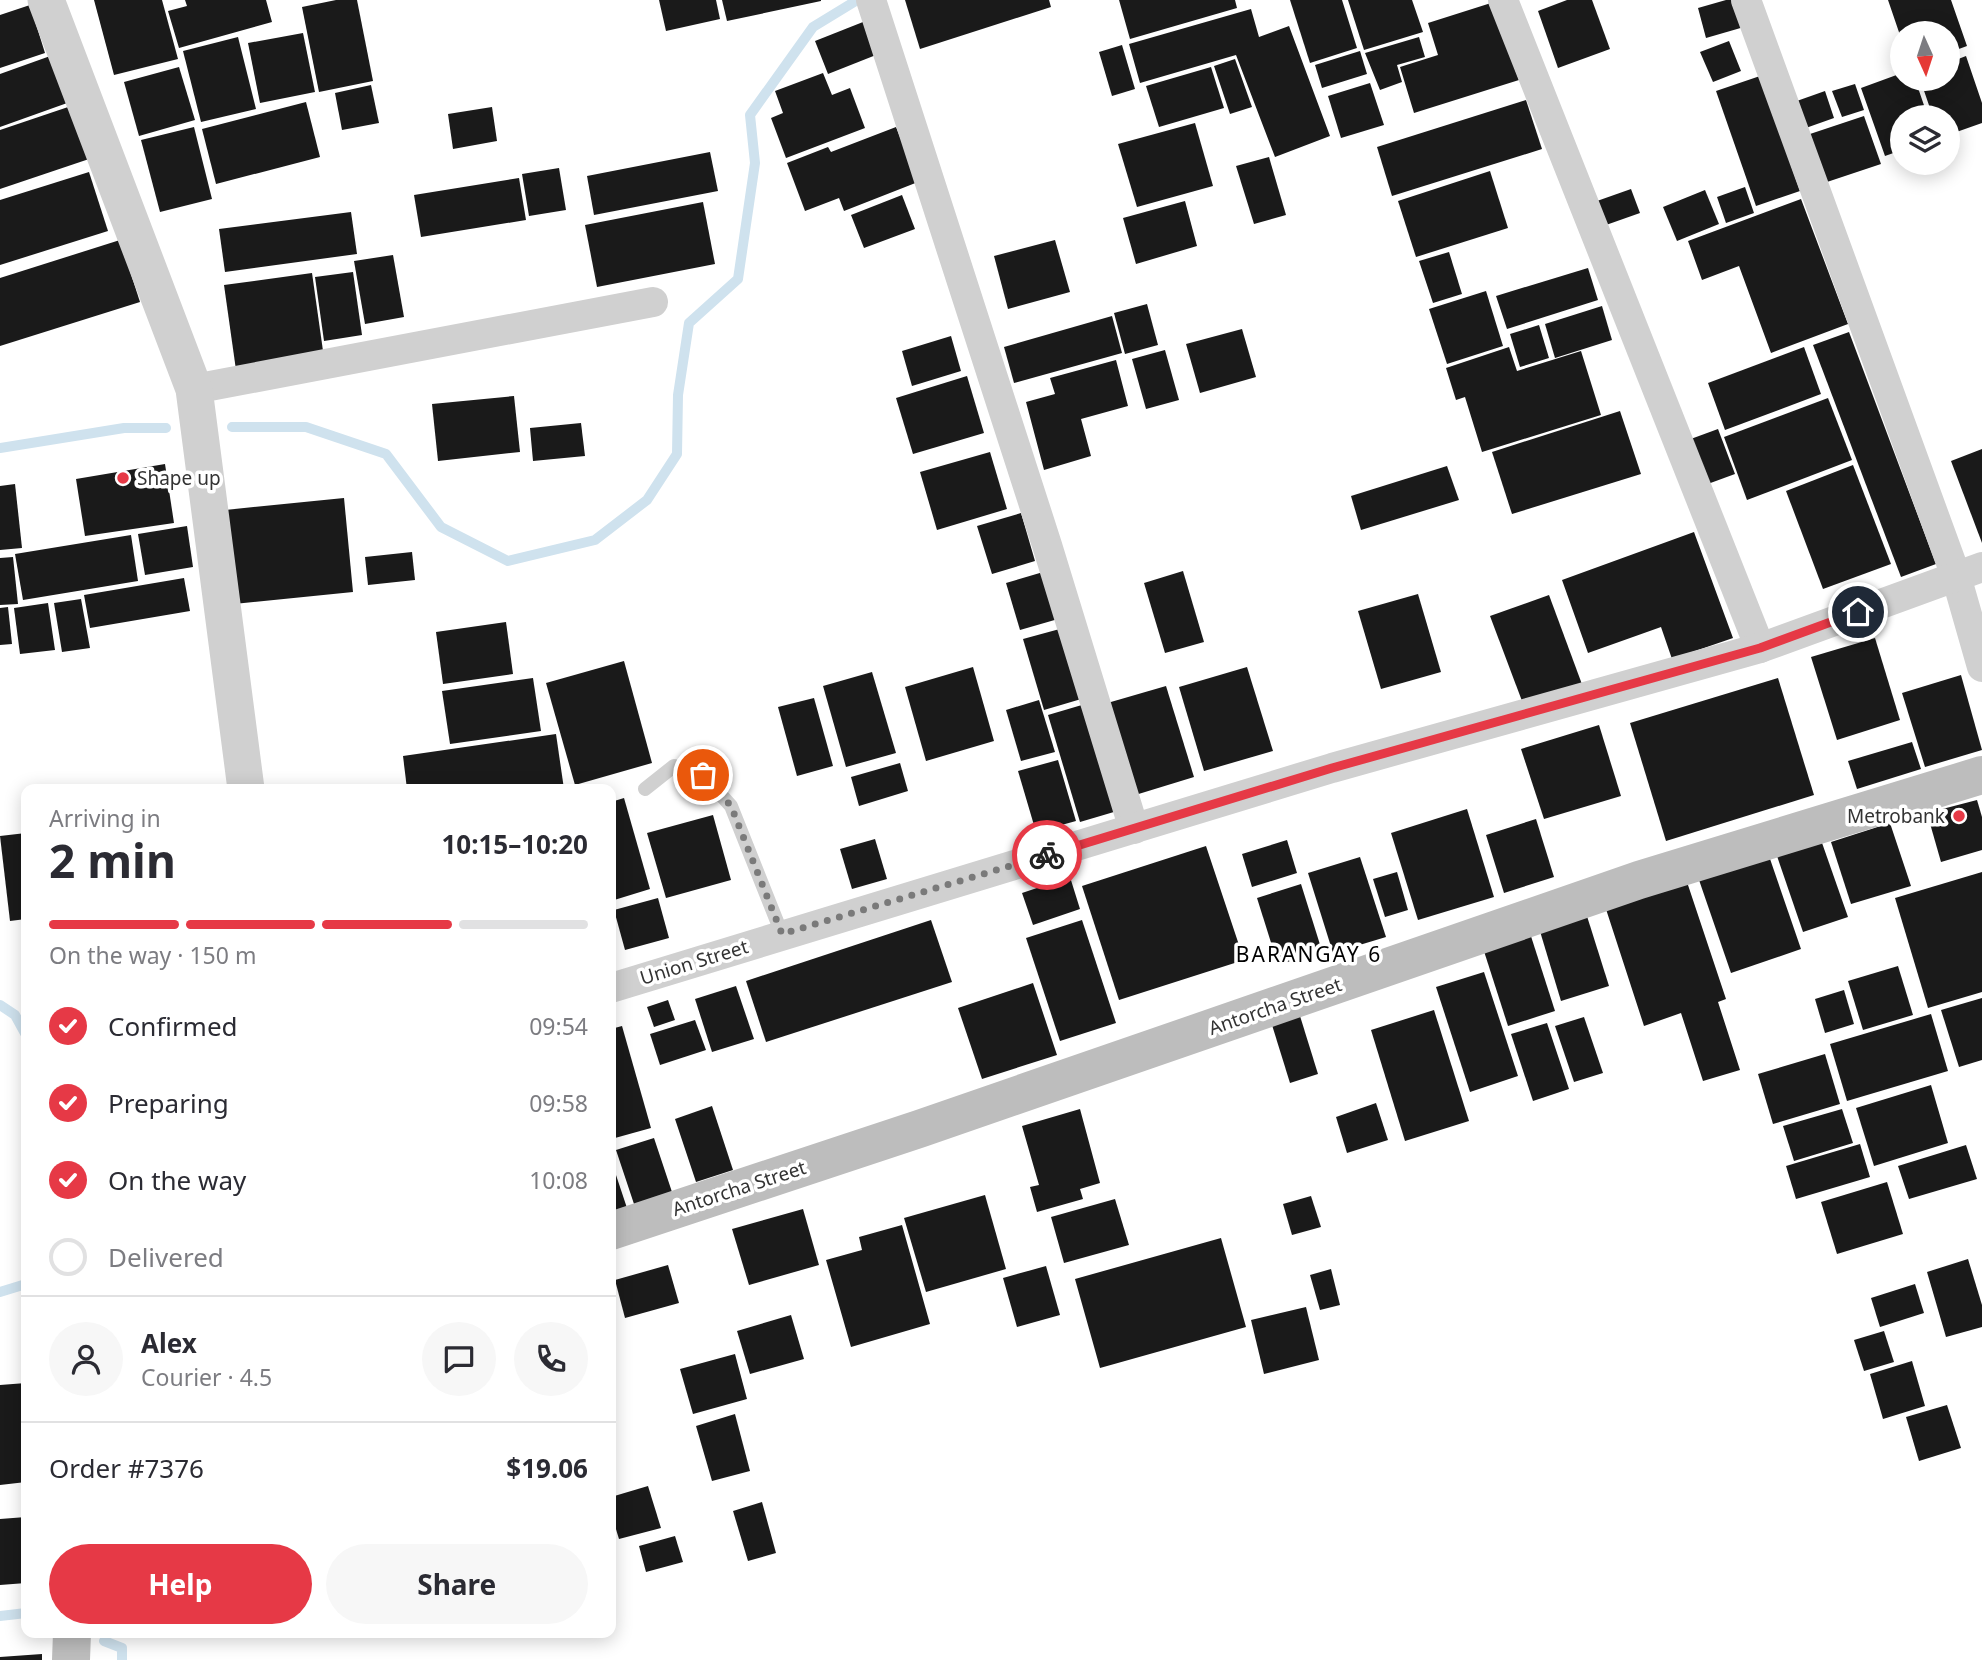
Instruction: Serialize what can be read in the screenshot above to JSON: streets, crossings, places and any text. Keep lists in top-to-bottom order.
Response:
{
  "streets": {
    "main road": ["Antorcha Street"],
    "street": ["Union Street"]
  },
  "districts": ["BARANGAY 6"],
  "places": ["Shape up", "Metrobank"],
  "north": "bottom",
  "page": {
    "heading": ["2 min", "Arriving in", "10:15–10:20"],
    "panel": [
      "Alex",
      "Courier · 4.5",
      "Order #7376",
      "$19.06"
    ],
    "bar": "On the way · 150 m",
    "list": [
      ["Confirmed", "09:54"],
      ["Preparing", "09:58"],
      ["On the way", "10:08"],
      "Delivered"
    ],
    "buttons": ["Help", "Share"]
  }
}
